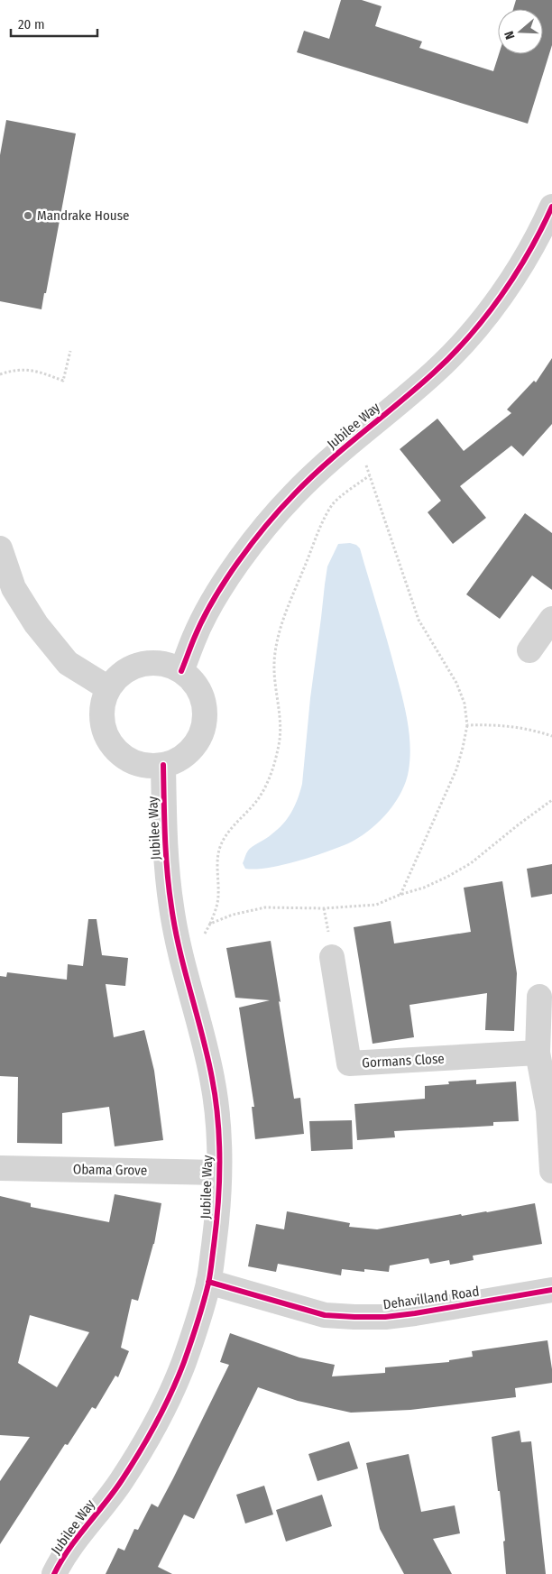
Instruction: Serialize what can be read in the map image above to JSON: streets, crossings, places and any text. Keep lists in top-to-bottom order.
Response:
{
  "streets": {
    "street": [
      "Jubilee Way",
      "Gormans Close",
      "Obama Grove",
      "Dehavilland Road"
    ]
  },
  "crossings": [
    ["Jubilee Way", "Obama Grove"],
    ["Jubilee Way", "Dehavilland Road"]
  ],
  "places": ["Mandrake House"],
  "scale_bar": "20 m",
  "north": "left"
}
